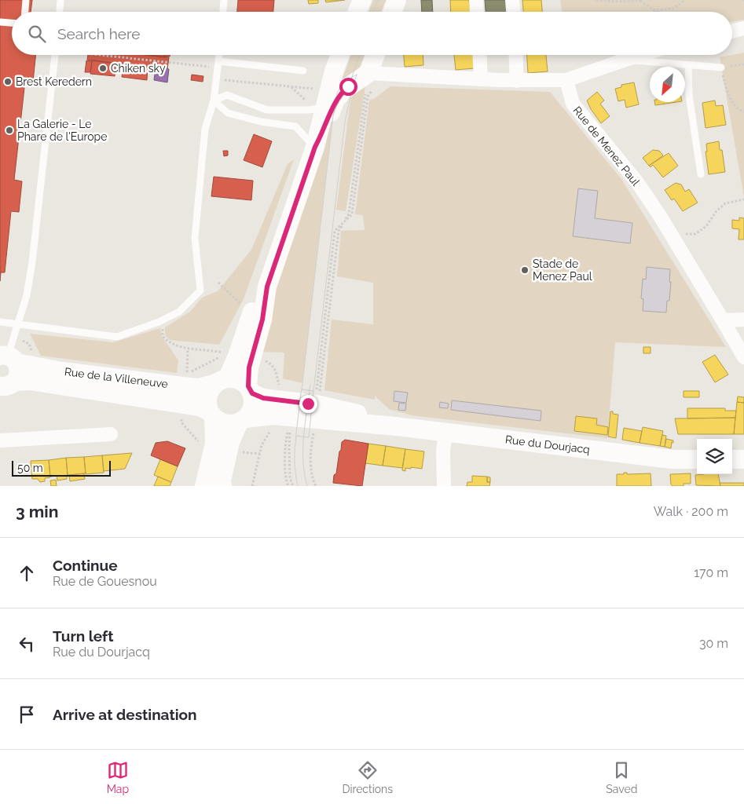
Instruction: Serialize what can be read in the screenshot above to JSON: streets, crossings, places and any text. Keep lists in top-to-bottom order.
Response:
{
  "streets": {
    "main road": ["Rue de la Villeneuve", "Rue du Dourjacq"],
    "street": ["Rue de Menez Paul"]
  },
  "crossings": [
    ["Rue de la Villeneuve", "Rue du Dourjacq"]
  ],
  "places": [
    "Chiken sky",
    "Brest Keredern",
    "La Galerie - Le Phare de l'Europe",
    "Stade de Menez Paul"
  ],
  "scale_bar": "50 m",
  "north": "bottom left",
  "page": {
    "search": "Search here",
    "scale": "50 m",
    "heading": ["3 min", "Walk · 200 m"],
    "list": [
      ["Continue", "Rue de Gouesnou", "170 m"],
      ["Turn left", "Rue du Dourjacq", "30 m"],
      "Arrive at destination"
    ],
    "nav": ["Map", "Directions", "Saved"]
  }
}
